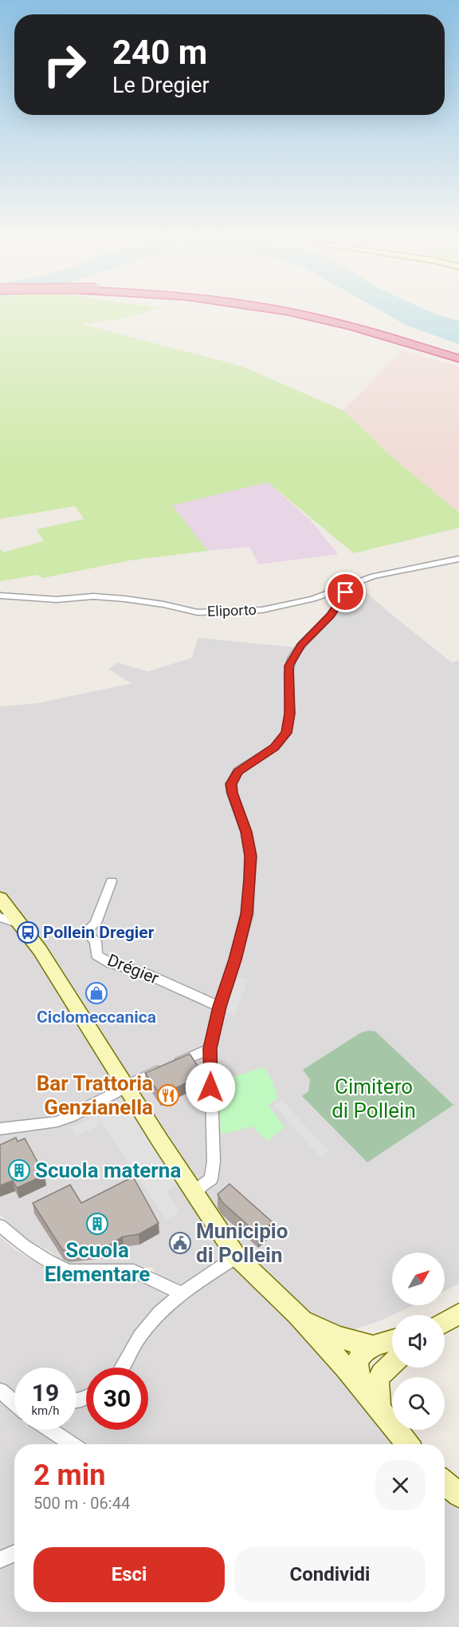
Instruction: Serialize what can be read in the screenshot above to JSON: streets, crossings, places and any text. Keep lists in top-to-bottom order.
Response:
{
  "streets": {
    "street": ["Eliporto", "Drégier"]
  },
  "parks": ["Cimitero di Pollein"],
  "places": {
    "bus stop": ["Pollein Dregier"],
    "shop": ["Ciclomeccanica"],
    "restaurant": ["Bar Trattoria Genzianella"],
    "building": ["Scuola materna", "Scuola Elementare"],
    "public building": ["Municipio di Pollein"]
  },
  "north": "top right",
  "page": {
    "turn": ["240 m", "Le Dregier"],
    "speed": "19 km/h",
    "limit": "30",
    "heading": ["2 min", "500 m · 06:44"],
    "buttons": ["Esci", "Condividi"]
  }
}
